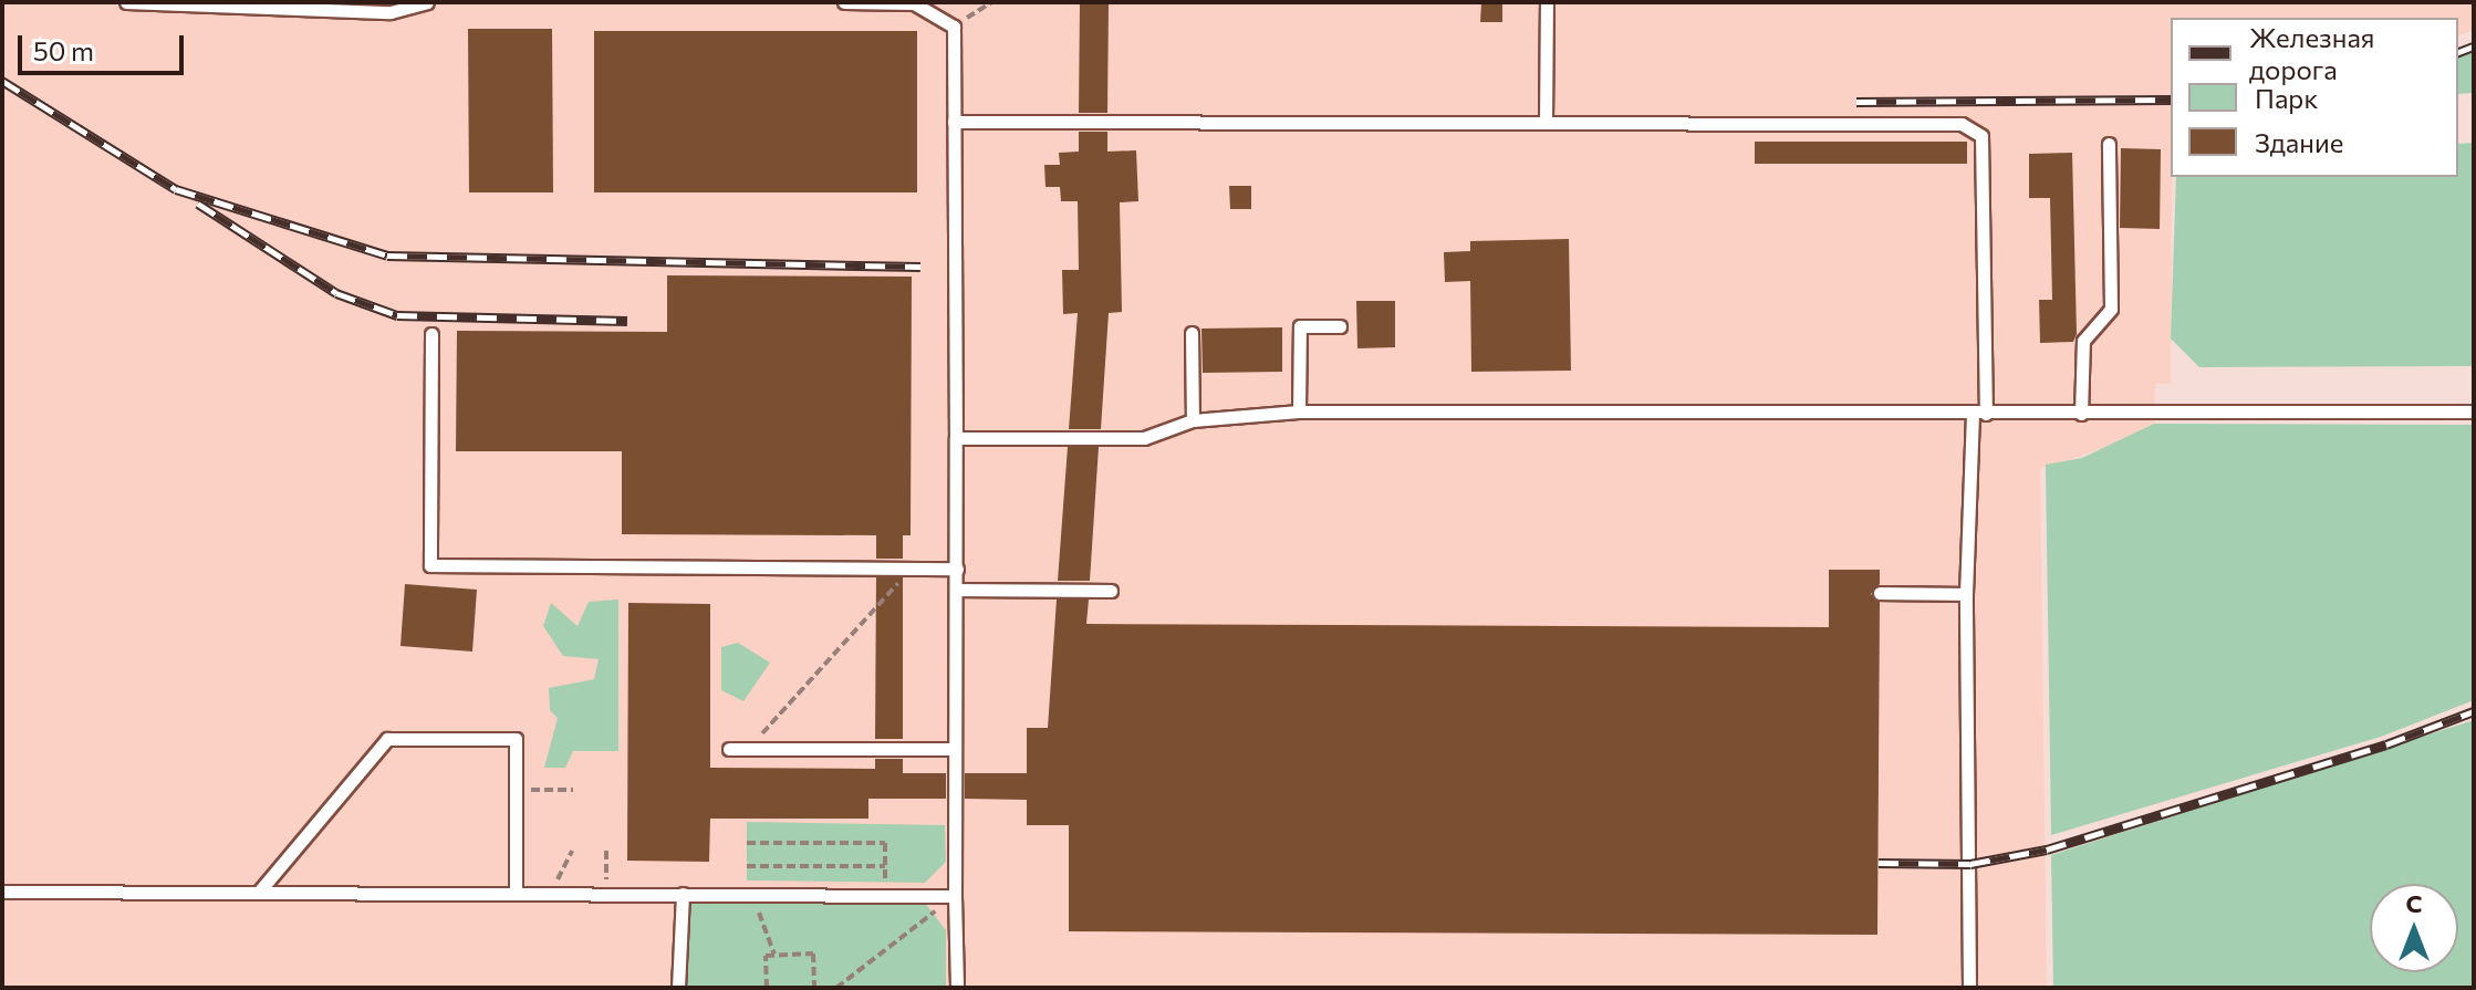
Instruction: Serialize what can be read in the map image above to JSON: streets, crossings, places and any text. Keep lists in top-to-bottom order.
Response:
{
  "legend": ["Железная дорога", "Парк", "Здание"],
  "scale_bar": "50 m",
  "north": "top"
}
